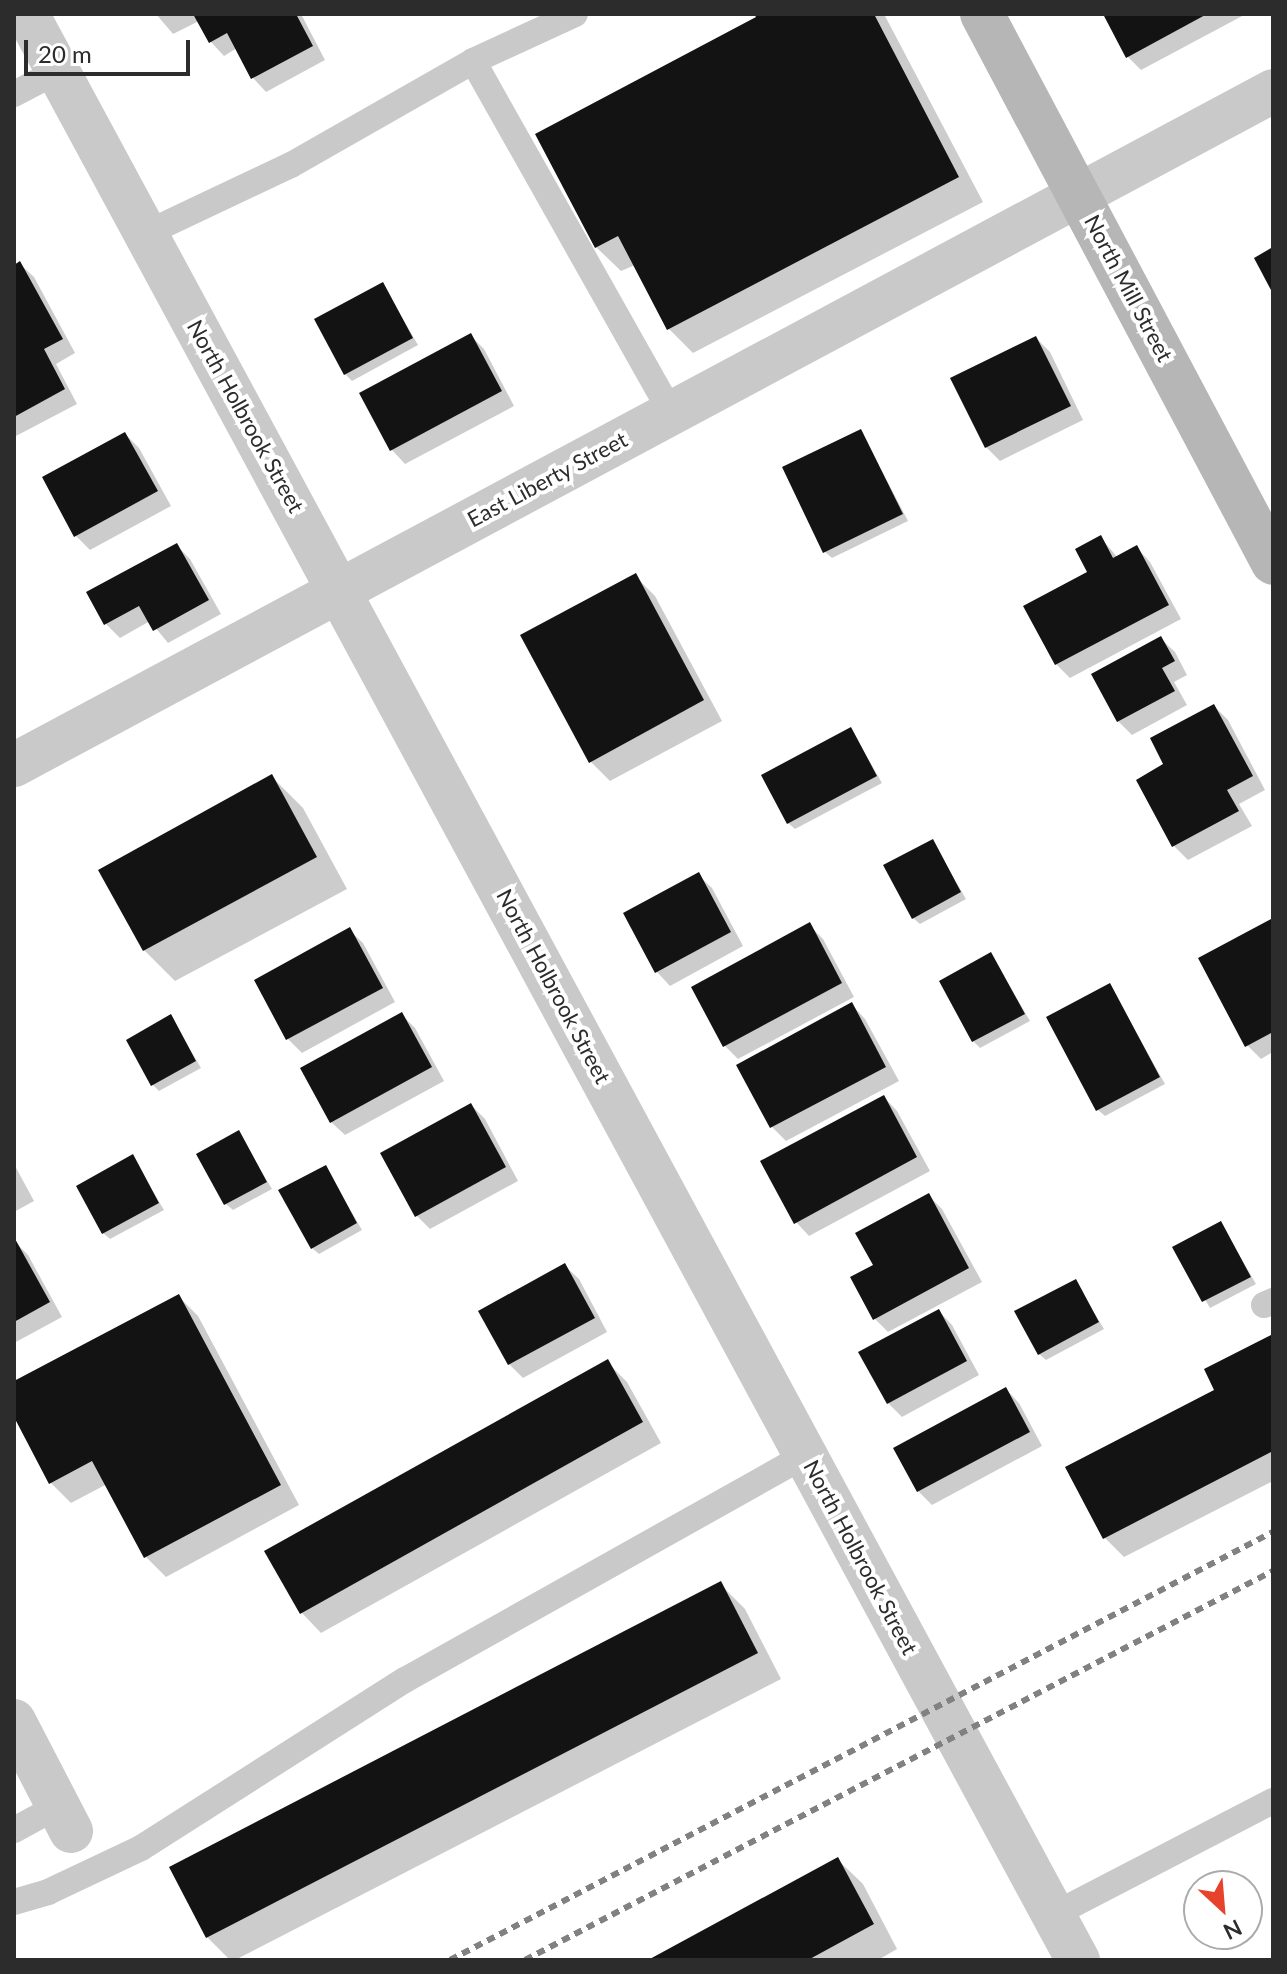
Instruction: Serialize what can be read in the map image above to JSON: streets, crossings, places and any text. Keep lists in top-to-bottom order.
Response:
{
  "streets": {
    "street": ["North Mill Street", "North Holbrook Street", "East Liberty Street"]
  },
  "crossings": [
    ["North Mill Street", "East Liberty Street"],
    ["North Holbrook Street", "East Liberty Street"]
  ],
  "scale_bar": "20 m",
  "north": "bottom right"
}
